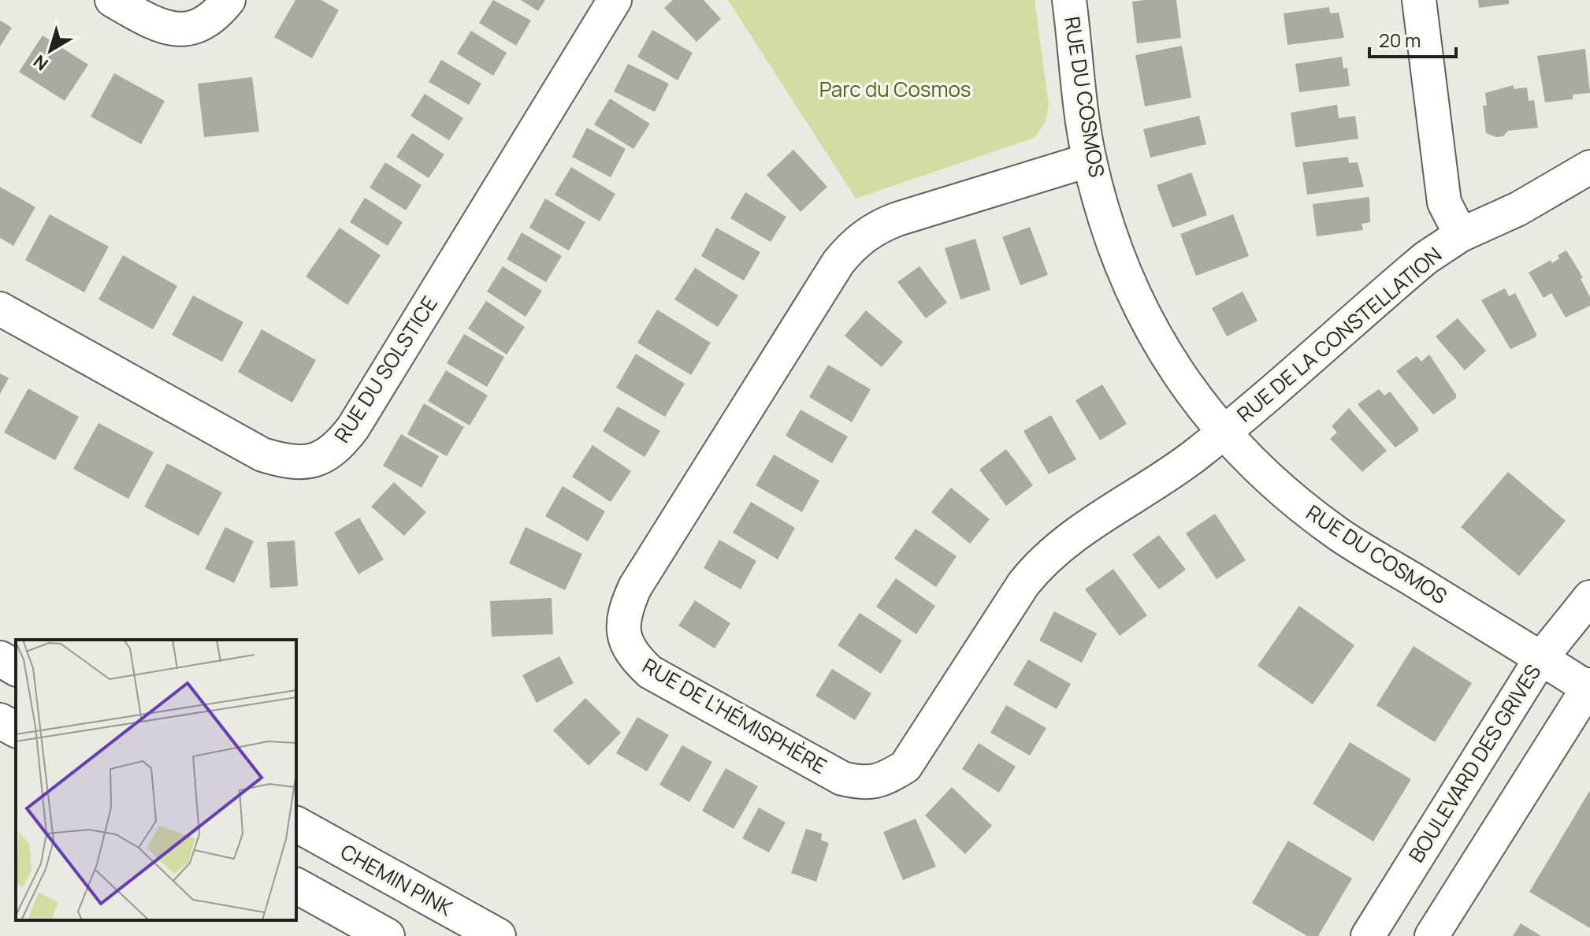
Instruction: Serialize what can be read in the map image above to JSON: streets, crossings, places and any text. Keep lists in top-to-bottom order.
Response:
{
  "streets": {
    "main road": ["CHEMIN PINK"],
    "street": [
      "RUE DU COSMOS",
      "RUE DE LA CONSTELLATION",
      "RUE DU SOLSTICE",
      "RUE DE L'HÉMISPHÈRE",
      "BOULEVARD DES GRIVES"
    ]
  },
  "crossings": [
    ["RUE DU COSMOS", "RUE DE LA CONSTELLATION"],
    ["RUE DU COSMOS", "RUE DE L'HÉMISPHÈRE"],
    ["RUE DU COSMOS", "BOULEVARD DES GRIVES"],
    ["RUE DE LA CONSTELLATION", "RUE DE L'HÉMISPHÈRE"]
  ],
  "parks": ["Parc du Cosmos"],
  "scale_bar": "20 m",
  "north": "bottom left"
}
